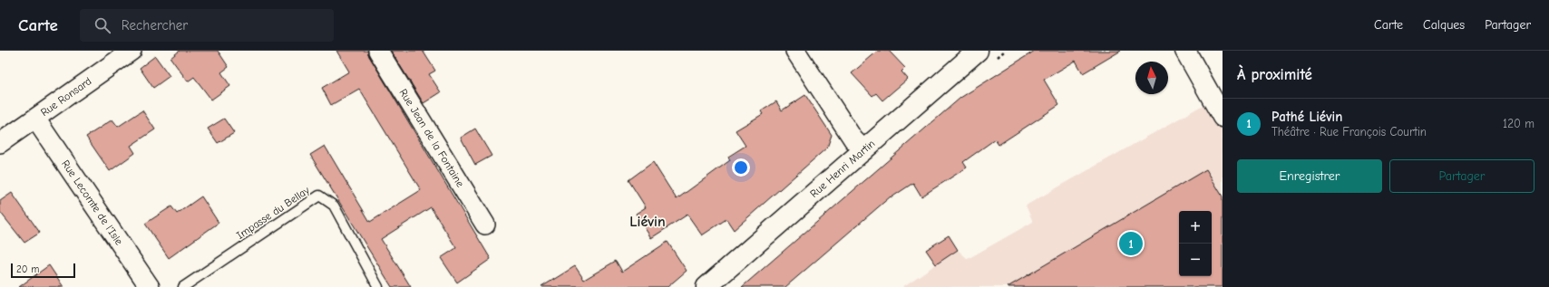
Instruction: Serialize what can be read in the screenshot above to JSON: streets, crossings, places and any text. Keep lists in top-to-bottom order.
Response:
{
  "streets": {
    "street": [
      "Rue Ronsard",
      "Rue Jean de la Fontaine",
      "Rue Henri Martin",
      "Rue Lecomte de l'Isle"
    ],
    "lane": ["Impasse du Bellay"]
  },
  "crossings": [
    ["Rue Ronsard", "Rue Lecomte de l'Isle"]
  ],
  "districts": ["Liévin"],
  "scale_bar": "20 m",
  "north": "top",
  "page": {
    "header": "Carte",
    "search": "Rechercher",
    "nav": ["Carte", "Calques", "Partager"],
    "heading": "À proximité",
    "list": [
      {
        "mark": "1",
        "name": "Pathé Liévin",
        "note": "Théâtre · Rue François Courtin",
        "value": "120 m"
      }
    ],
    "buttons": ["Enregistrer", "Partager"],
    "map_buttons": ["+", "−"],
    "pins": "1",
    "scale": "20 m"
  }
}
